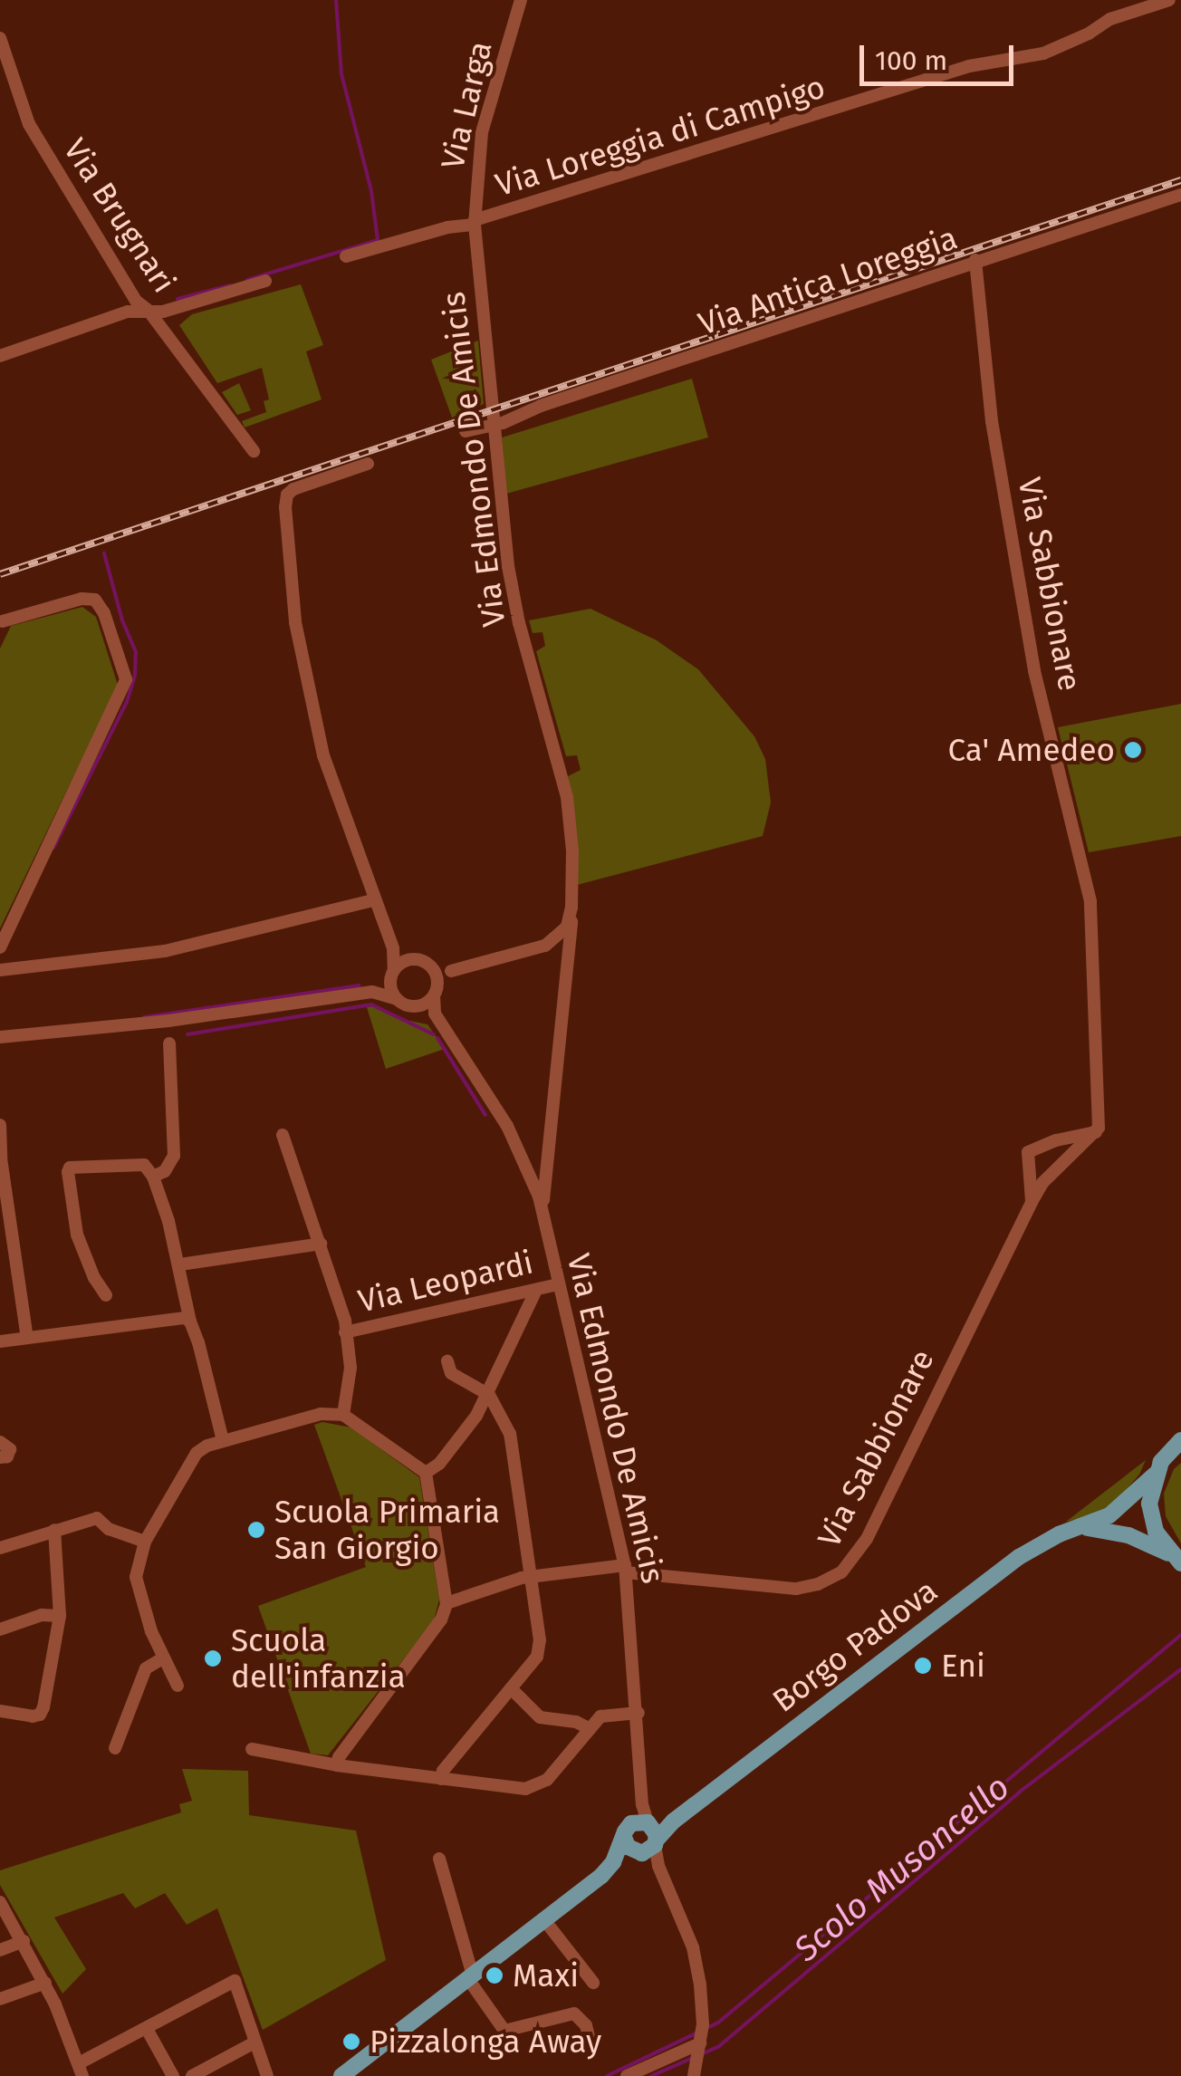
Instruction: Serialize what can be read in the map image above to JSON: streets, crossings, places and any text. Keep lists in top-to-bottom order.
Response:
{
  "streets": {
    "main road": ["Borgo Padova"],
    "street": [
      "Via Larga",
      "Via Loreggia di Campigo",
      "Via Brugnari",
      "Via Antica Loreggia",
      "Via Edmondo De Amicis",
      "Via Sabbionare",
      "Via Leopardi"
    ]
  },
  "crossings": [
    ["Via Larga", "Via Loreggia di Campigo"],
    ["Via Larga", "Via Edmondo De Amicis"],
    ["Via Loreggia di Campigo", "Via Edmondo De Amicis"],
    ["Via Antica Loreggia", "Via Edmondo De Amicis"],
    ["Via Antica Loreggia", "Via Sabbionare"],
    ["Via Edmondo De Amicis", "Via Sabbionare"],
    ["Via Edmondo De Amicis", "Via Leopardi"],
    ["Via Edmondo De Amicis", "Borgo Padova"]
  ],
  "water": ["Scolo Musoncello"],
  "places": [
    "Ca' Amedeo",
    "Scuola Primaria San Giorgio",
    "Scuola dell'infanzia",
    "Eni",
    "Maxi",
    "Pizzalonga Away"
  ],
  "scale_bar": "100 m"
}
